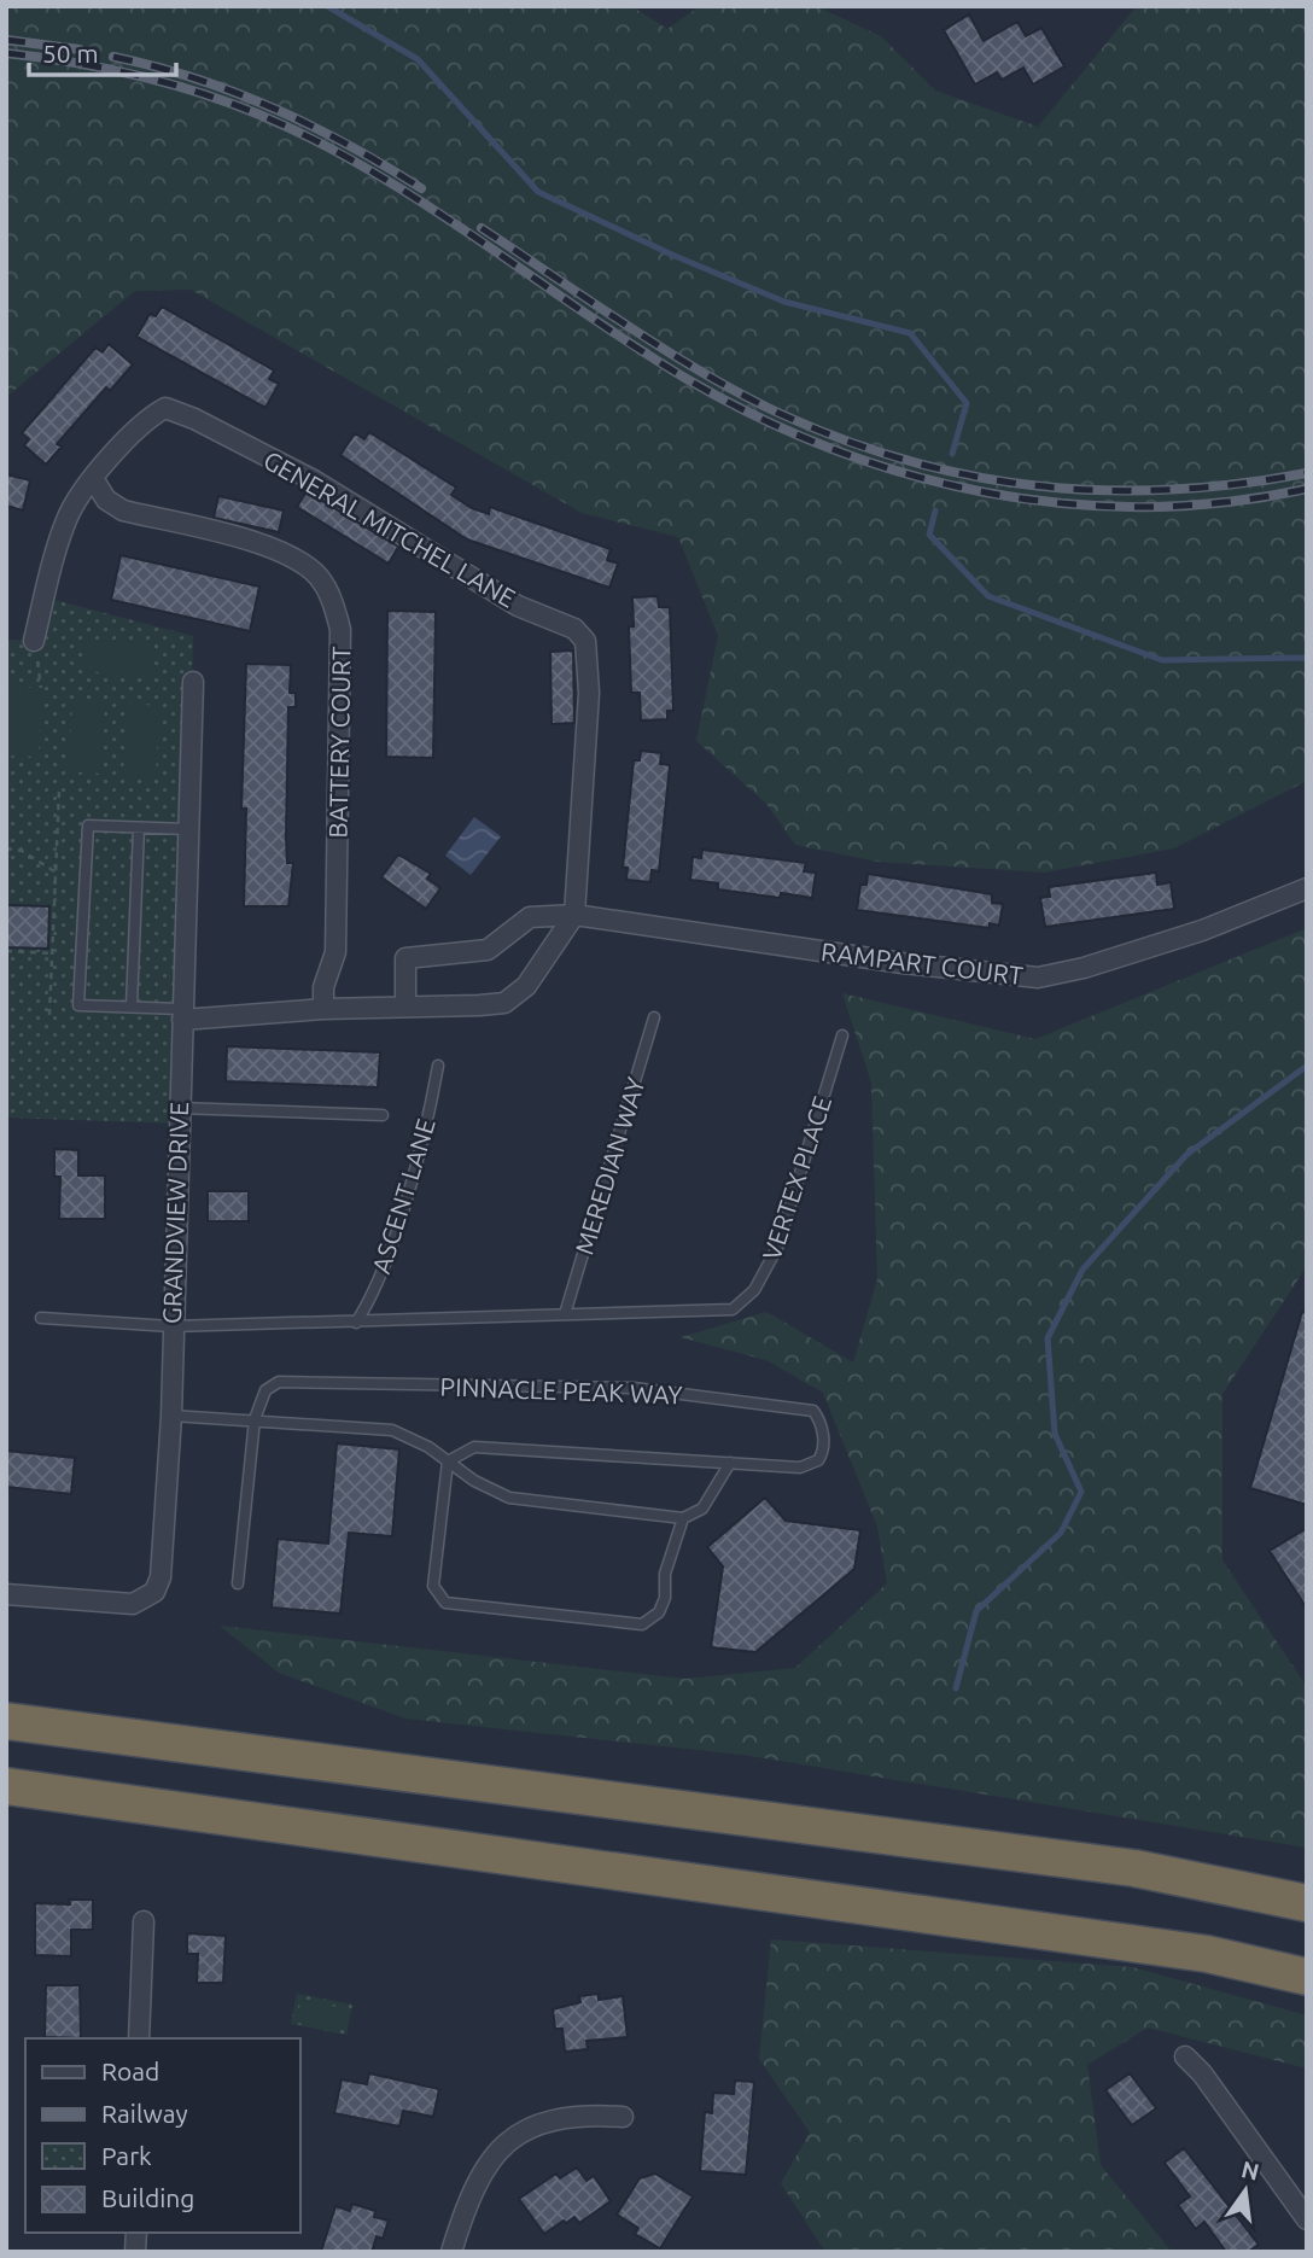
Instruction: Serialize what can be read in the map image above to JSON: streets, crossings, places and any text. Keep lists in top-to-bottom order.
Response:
{
  "streets": {
    "street": [
      "GENERAL MITCHEL LANE",
      "BATTERY COURT",
      "RAMPART COURT",
      "GRANDVIEW DRIVE"
    ],
    "lane": [
      "MEREDIAN WAY",
      "VERTEX PLACE",
      "ASCENT LANE",
      "PINNACLE PEAK WAY"
    ]
  },
  "crossings": [
    ["GENERAL MITCHEL LANE", "BATTERY COURT"],
    ["GENERAL MITCHEL LANE", "RAMPART COURT"],
    ["MEREDIAN WAY", "VERTEX PLACE"]
  ],
  "legend": [
    "Road",
    "Railway",
    "Park",
    "Building"
  ],
  "scale_bar": "50 m",
  "north": "top"
}
